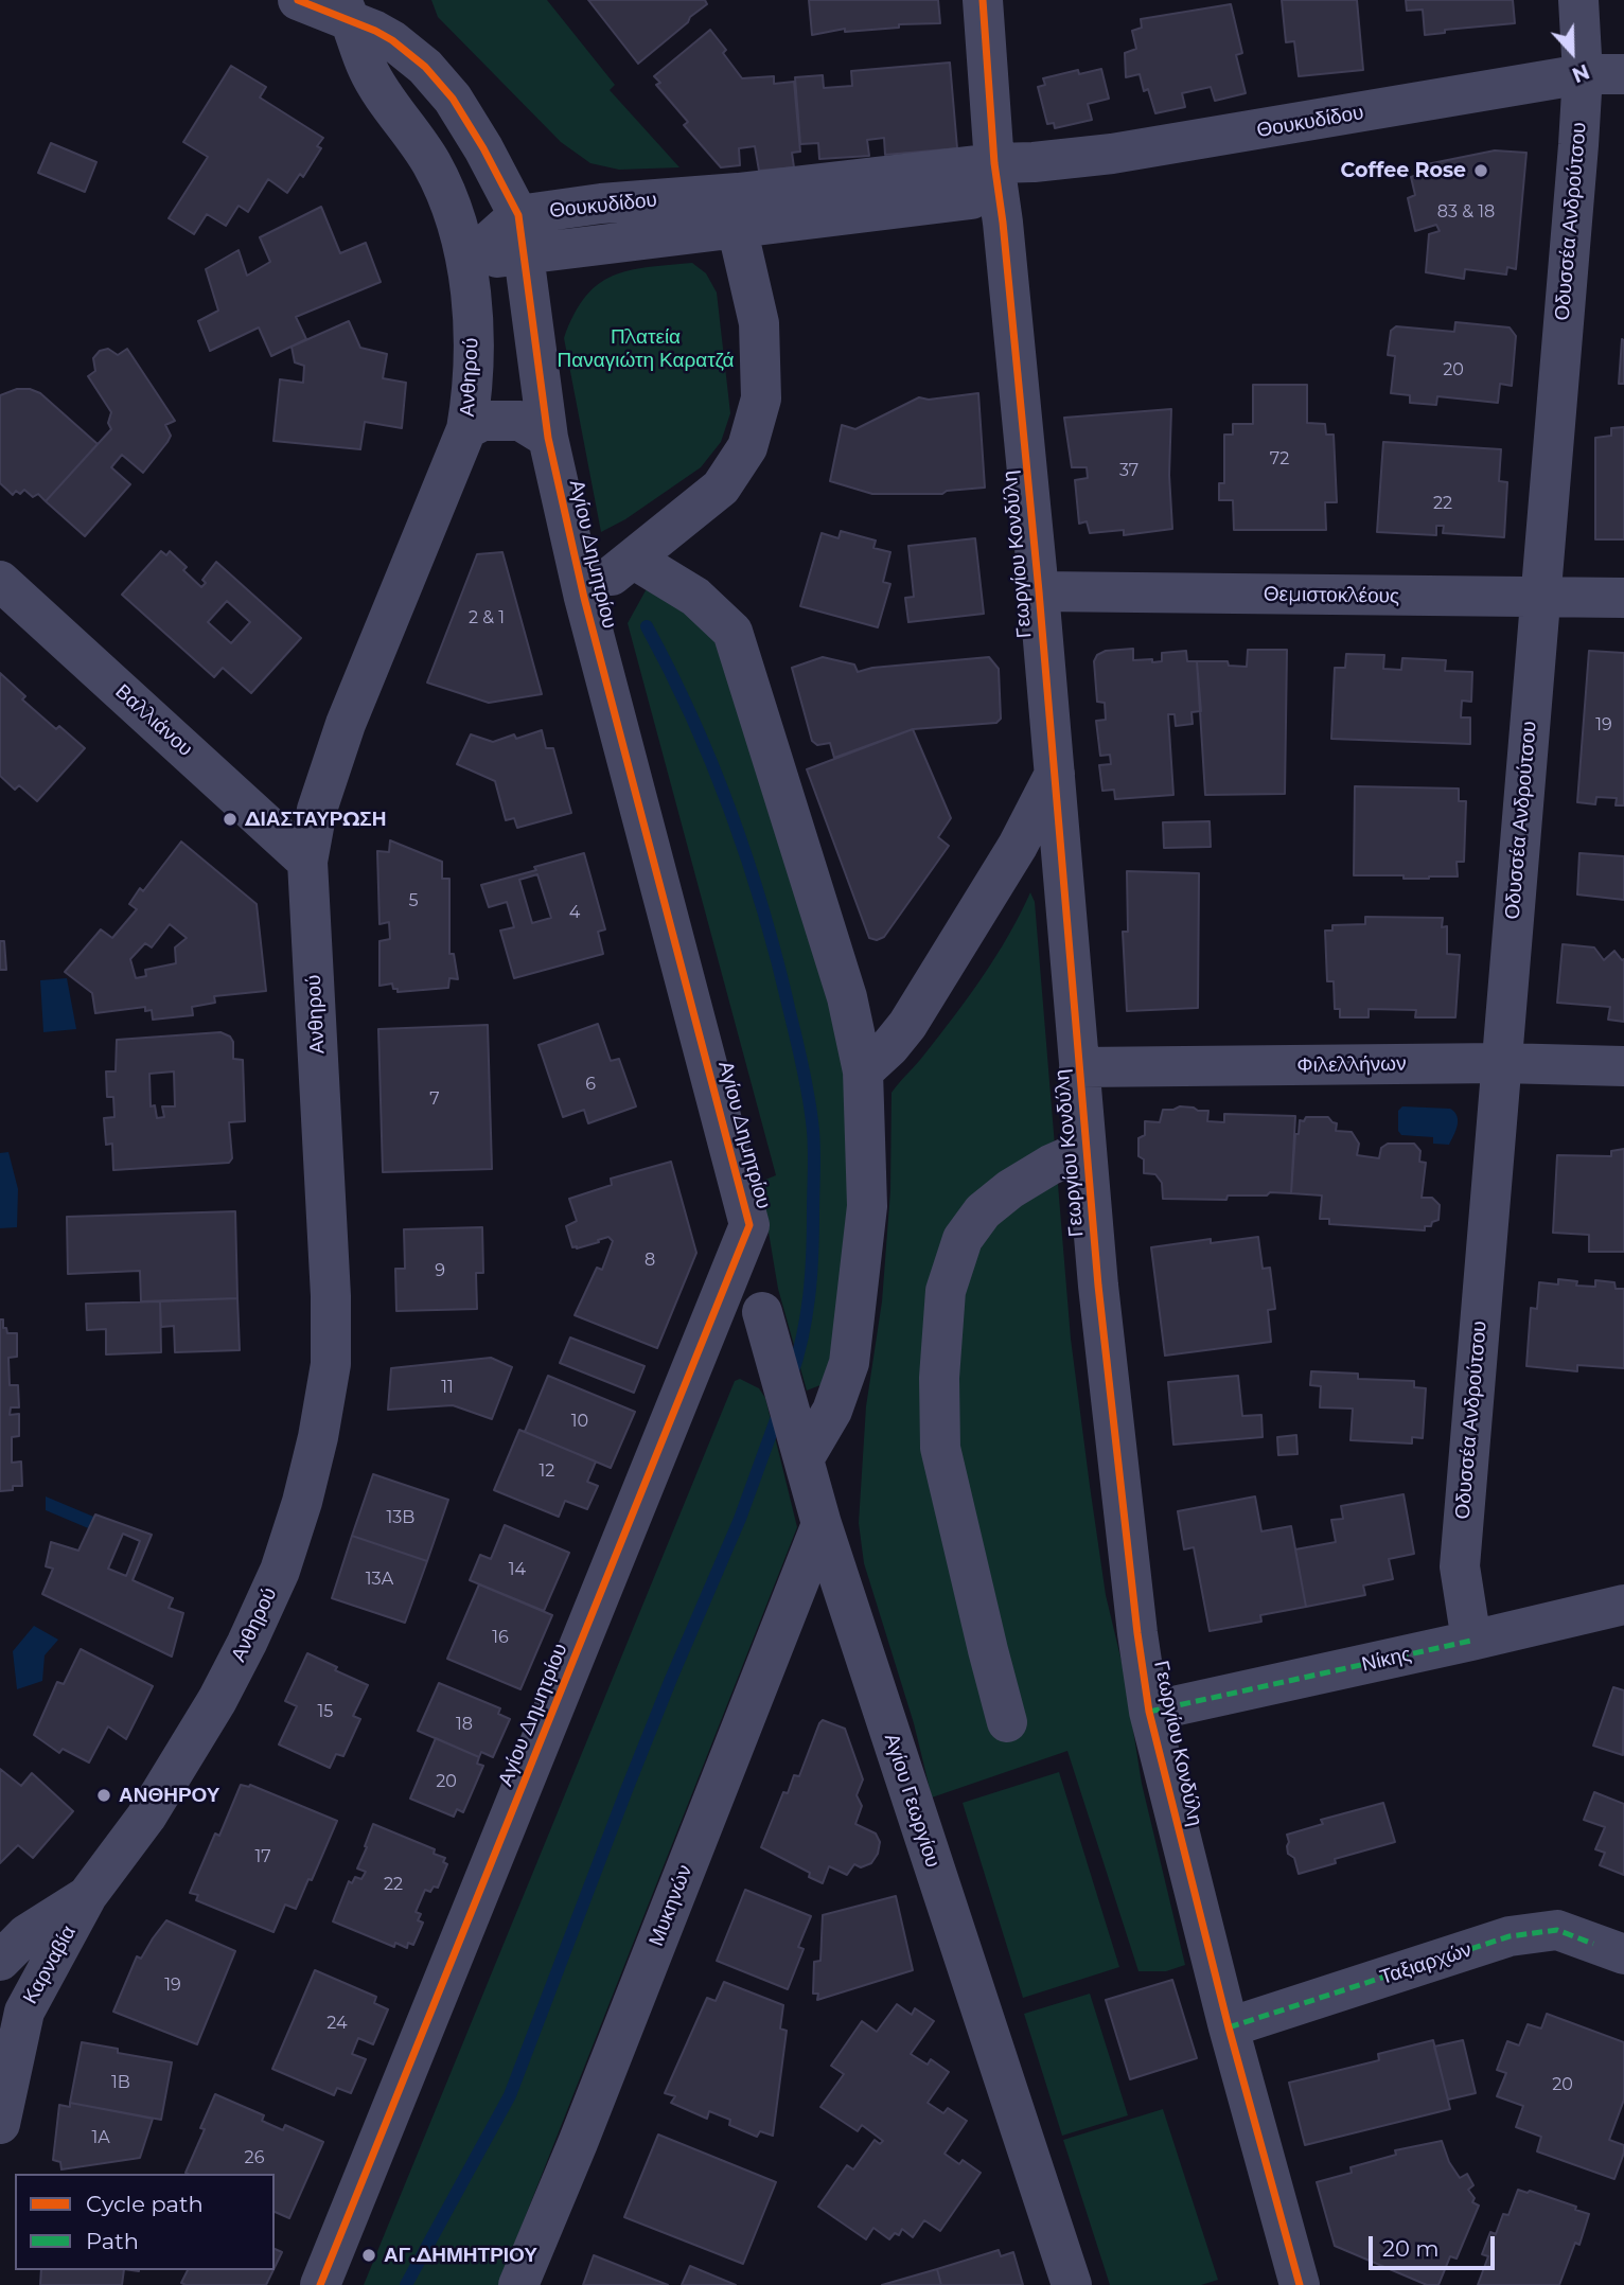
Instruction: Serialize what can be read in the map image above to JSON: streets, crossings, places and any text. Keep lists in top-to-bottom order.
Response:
{
  "streets": {
    "street": [
      "Θουκυδίδου",
      "Οδυσσέα Ανδρούτσου",
      "Ανθηρού",
      "Αγίου Δημητρίου",
      "Γεωργίου Κονδύλη",
      "Θεμιστοκλέους",
      "Βαλλιάνου",
      "Φιλελλήνων",
      "Νίκης",
      "Αγίου Γεωργίου",
      "Μυκηνών",
      "Ταξιαρχών",
      "Καρναβία"
    ]
  },
  "crossings": [
    ["Θουκυδίδου", "Οδυσσέα Ανδρούτσου"],
    ["Θουκυδίδου", "Ανθηρού"],
    ["Θουκυδίδου", "Αγίου Δημητρίου"],
    ["Θουκυδίδου", "Γεωργίου Κονδύλη"],
    ["Οδυσσέα Ανδρούτσου", "Θεμιστοκλέους"],
    ["Οδυσσέα Ανδρούτσου", "Φιλελλήνων"],
    ["Οδυσσέα Ανδρούτσου", "Νίκης"],
    ["Ανθηρού", "Αγίου Δημητρίου"],
    ["Ανθηρού", "Βαλλιάνου"],
    ["Ανθηρού", "Καρναβία"],
    ["Γεωργίου Κονδύλη", "Θεμιστοκλέους"],
    ["Γεωργίου Κονδύλη", "Φιλελλήνων"],
    ["Γεωργίου Κονδύλη", "Νίκης"],
    ["Γεωργίου Κονδύλη", "Ταξιαρχών"],
    ["Αγίου Γεωργίου", "Μυκηνών"]
  ],
  "parks": ["Πλατεία Παναγιώτη Καρατζά"],
  "places": [
    "Coffee Rose",
    "ΔΙΑΣΤΑΥΡΩΣΗ",
    "ΑΝΘΗΡΟΥ",
    "ΑΓ.ΔΗΜΗΤΡΙΟΥ"
  ],
  "house_numbers": [
    "83 & 18",
    "20",
    "72",
    "37",
    "22",
    "2 & 1",
    "19",
    "5",
    "4",
    "6",
    "7",
    "8",
    "9",
    "11",
    "10",
    "12",
    "13B",
    "14",
    "13A",
    "16",
    "15",
    "18",
    "20",
    "17",
    "22",
    "19",
    "24",
    "1B",
    "20",
    "1A",
    "26"
  ],
  "legend": ["Cycle path", "Path"],
  "scale_bar": "20 m",
  "north": "bottom"
}
